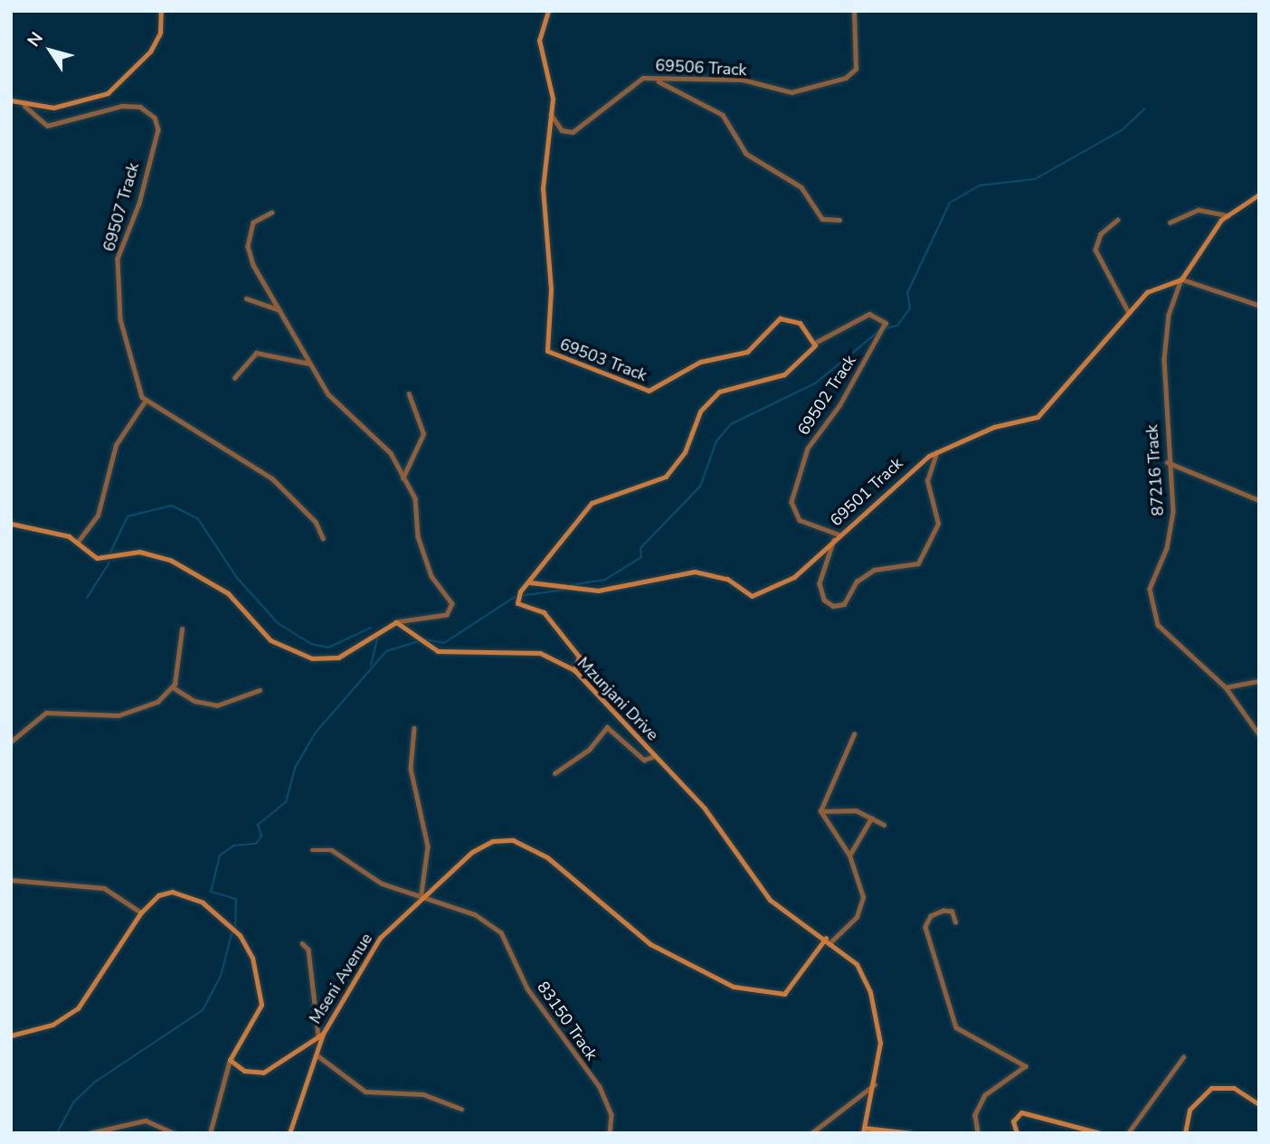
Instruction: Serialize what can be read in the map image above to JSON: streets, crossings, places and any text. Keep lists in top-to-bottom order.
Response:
{
  "streets": {
    "street": [
      "69506 Track",
      "69507 Track",
      "69503 Track",
      "69502 Track",
      "87216 Track",
      "69501 Track",
      "Mzunjani Drive",
      "Mseni Avenue",
      "83150 Track"
    ]
  },
  "crossings": [
    ["69506 Track", "69503 Track"],
    ["69503 Track", "69502 Track"],
    ["69502 Track", "69501 Track"],
    ["87216 Track", "69501 Track"],
    ["Mzunjani Drive", "Mseni Avenue"],
    ["Mseni Avenue", "83150 Track"]
  ],
  "north": "top left"
}
